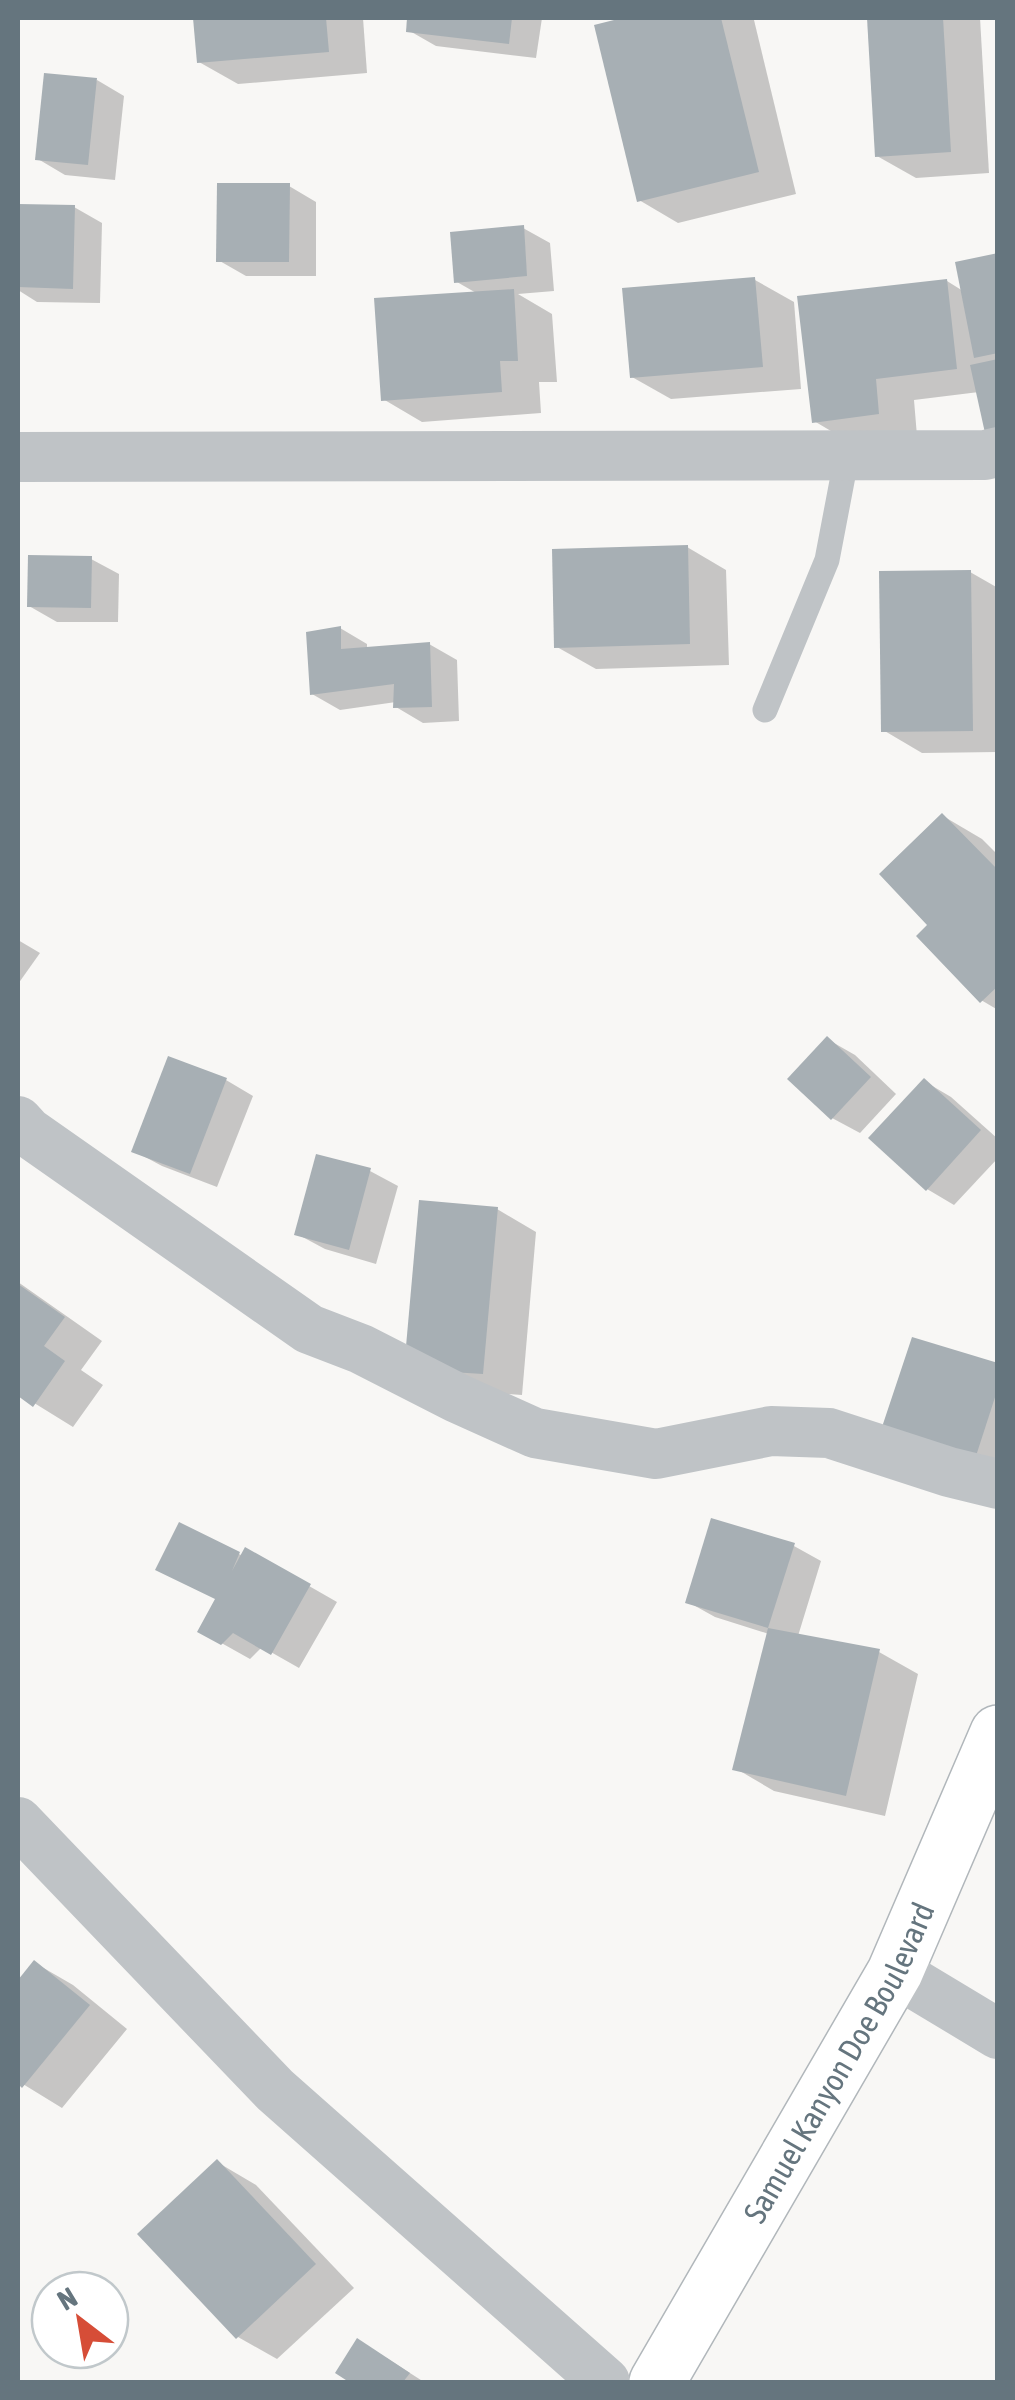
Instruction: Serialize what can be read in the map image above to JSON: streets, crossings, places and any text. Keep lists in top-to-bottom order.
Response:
{
  "streets": {
    "street": ["Samuel Kanyon Doe Boulevard"]
  },
  "north": "top left"
}
